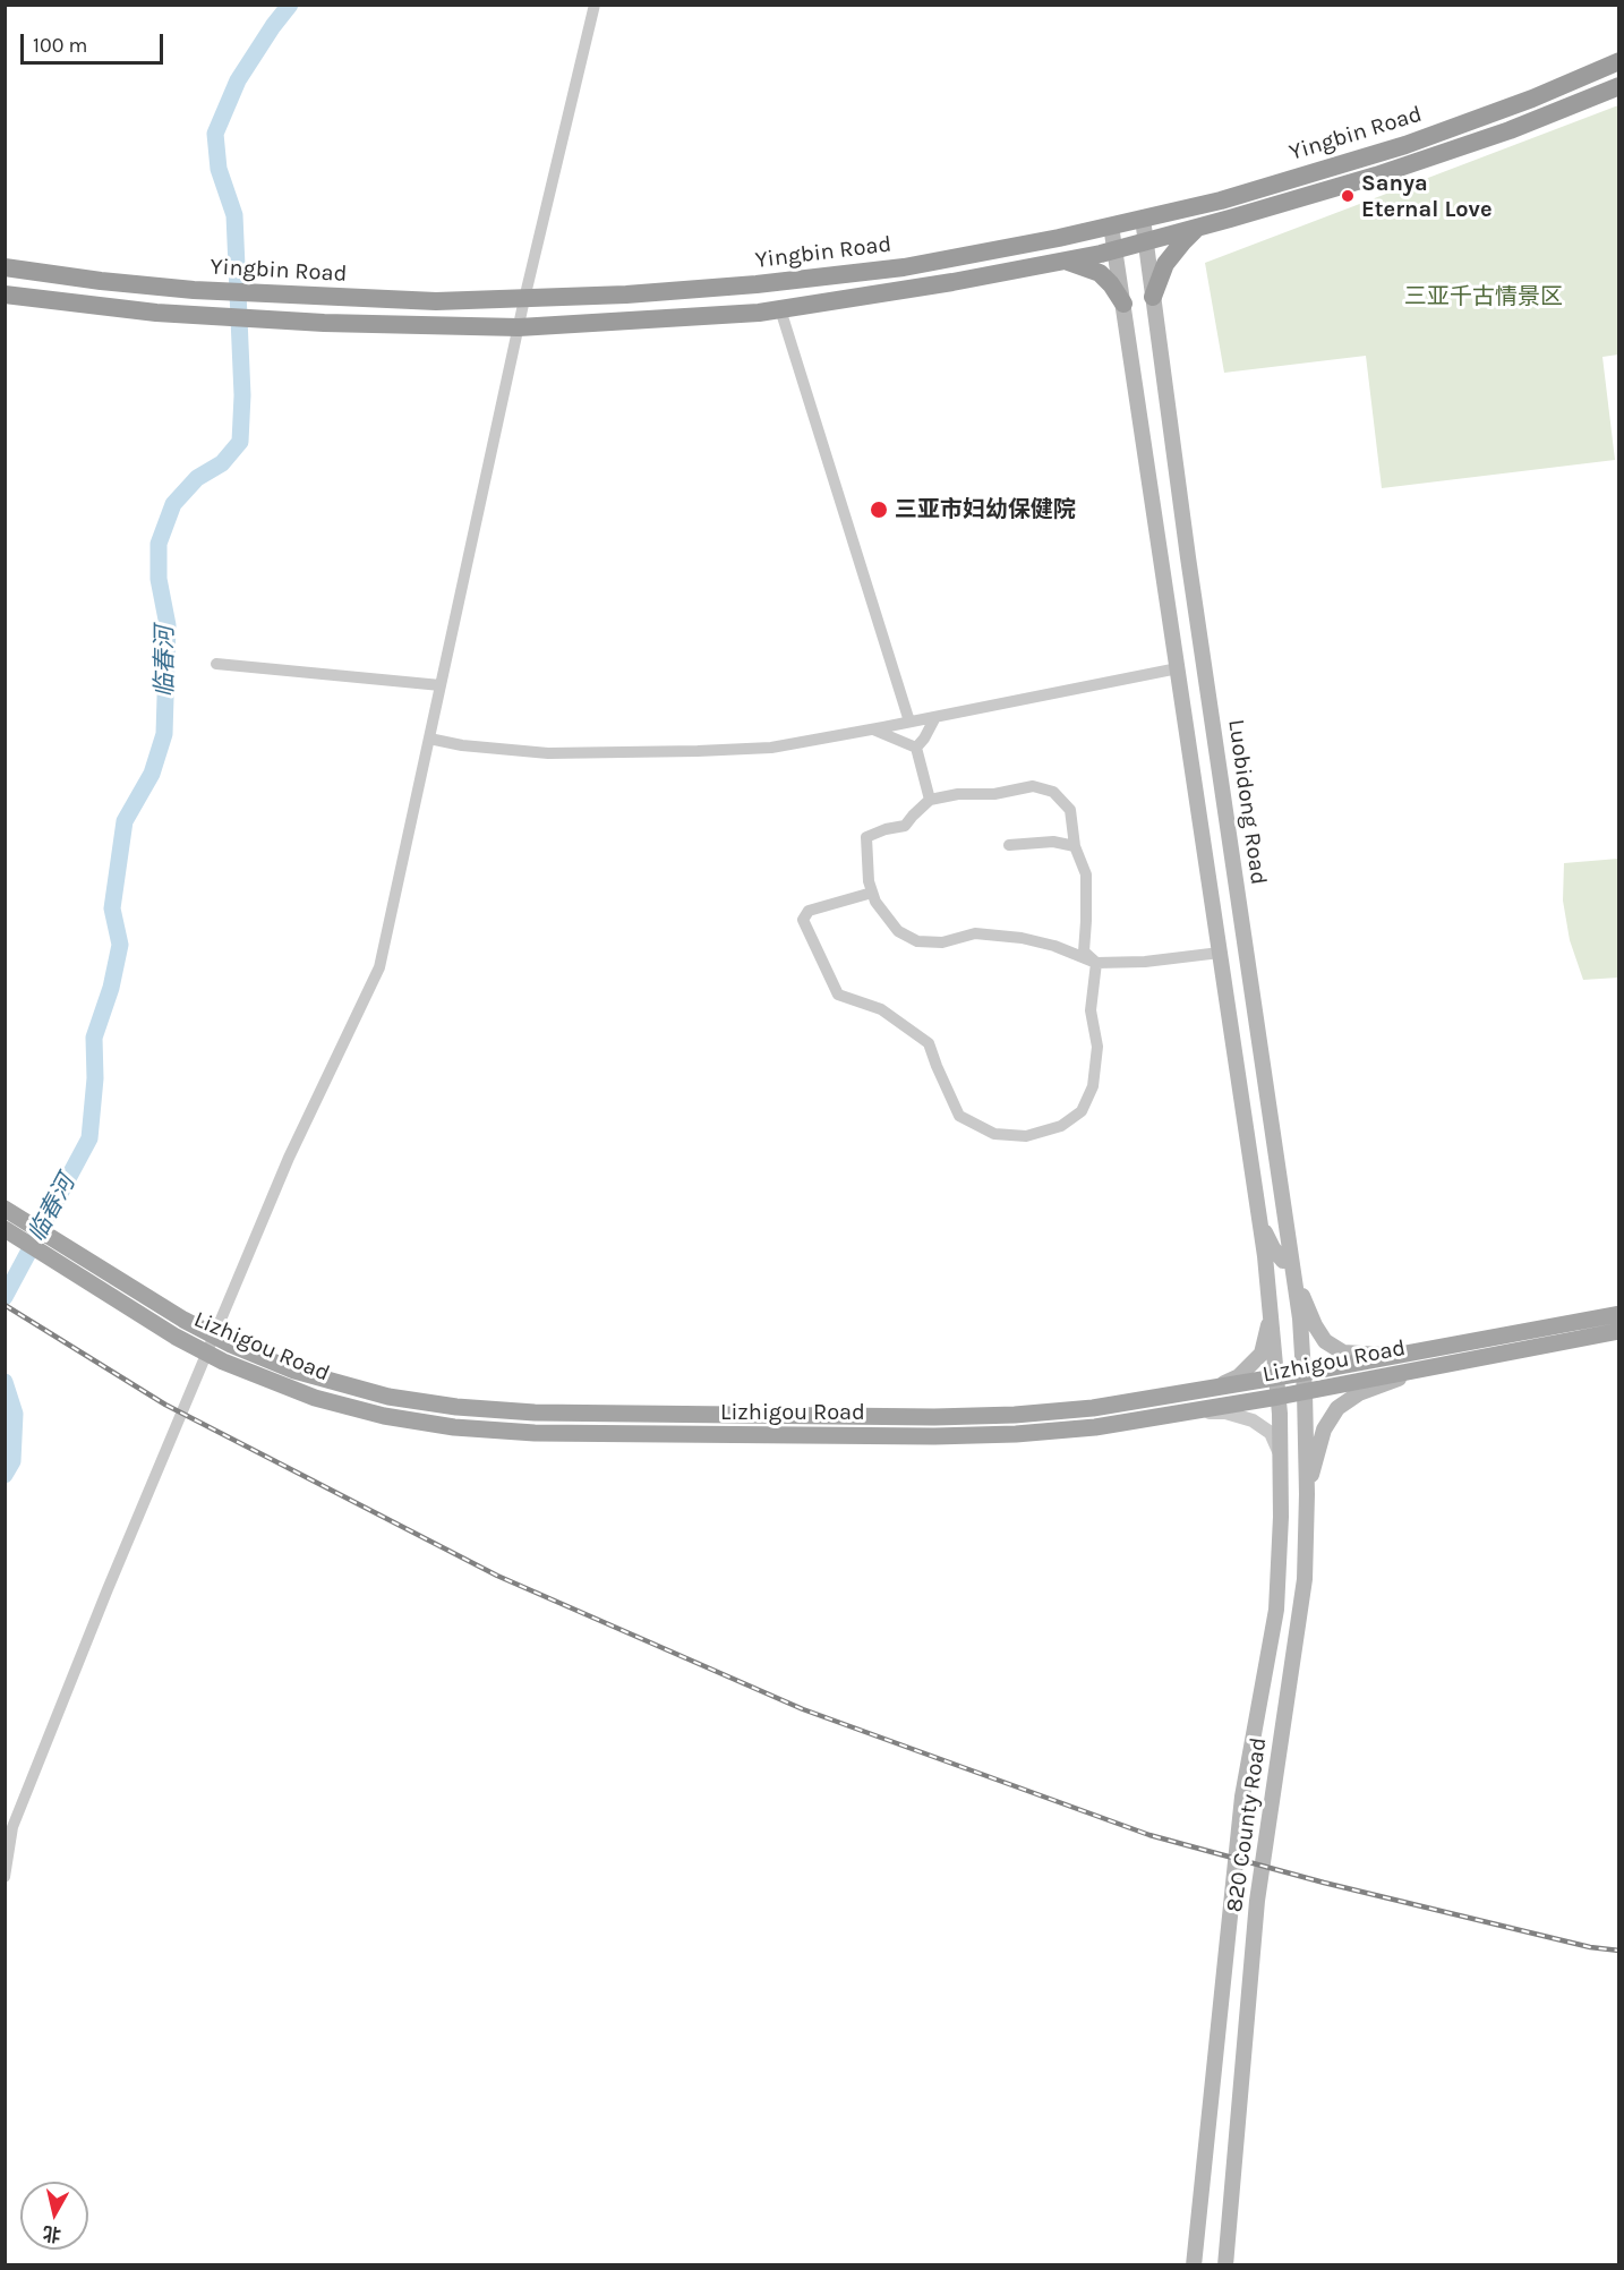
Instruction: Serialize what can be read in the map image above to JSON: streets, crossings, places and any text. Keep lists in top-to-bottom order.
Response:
{
  "streets": {
    "highway": ["Yingbin Road"],
    "main road": ["Luobidong Road", "Lizhigou Road", "820 County Road"]
  },
  "crossings": [
    ["Yingbin Road", "Luobidong Road"],
    ["Luobidong Road", "Lizhigou Road"],
    ["Luobidong Road", "820 County Road"],
    ["Lizhigou Road", "820 County Road"]
  ],
  "water": ["临春河"],
  "parks": ["三亚千古情景区"],
  "places": ["Sanya Eternal Love", "三亚市妇幼保健院"],
  "scale_bar": "100 m",
  "north": "bottom"
}
